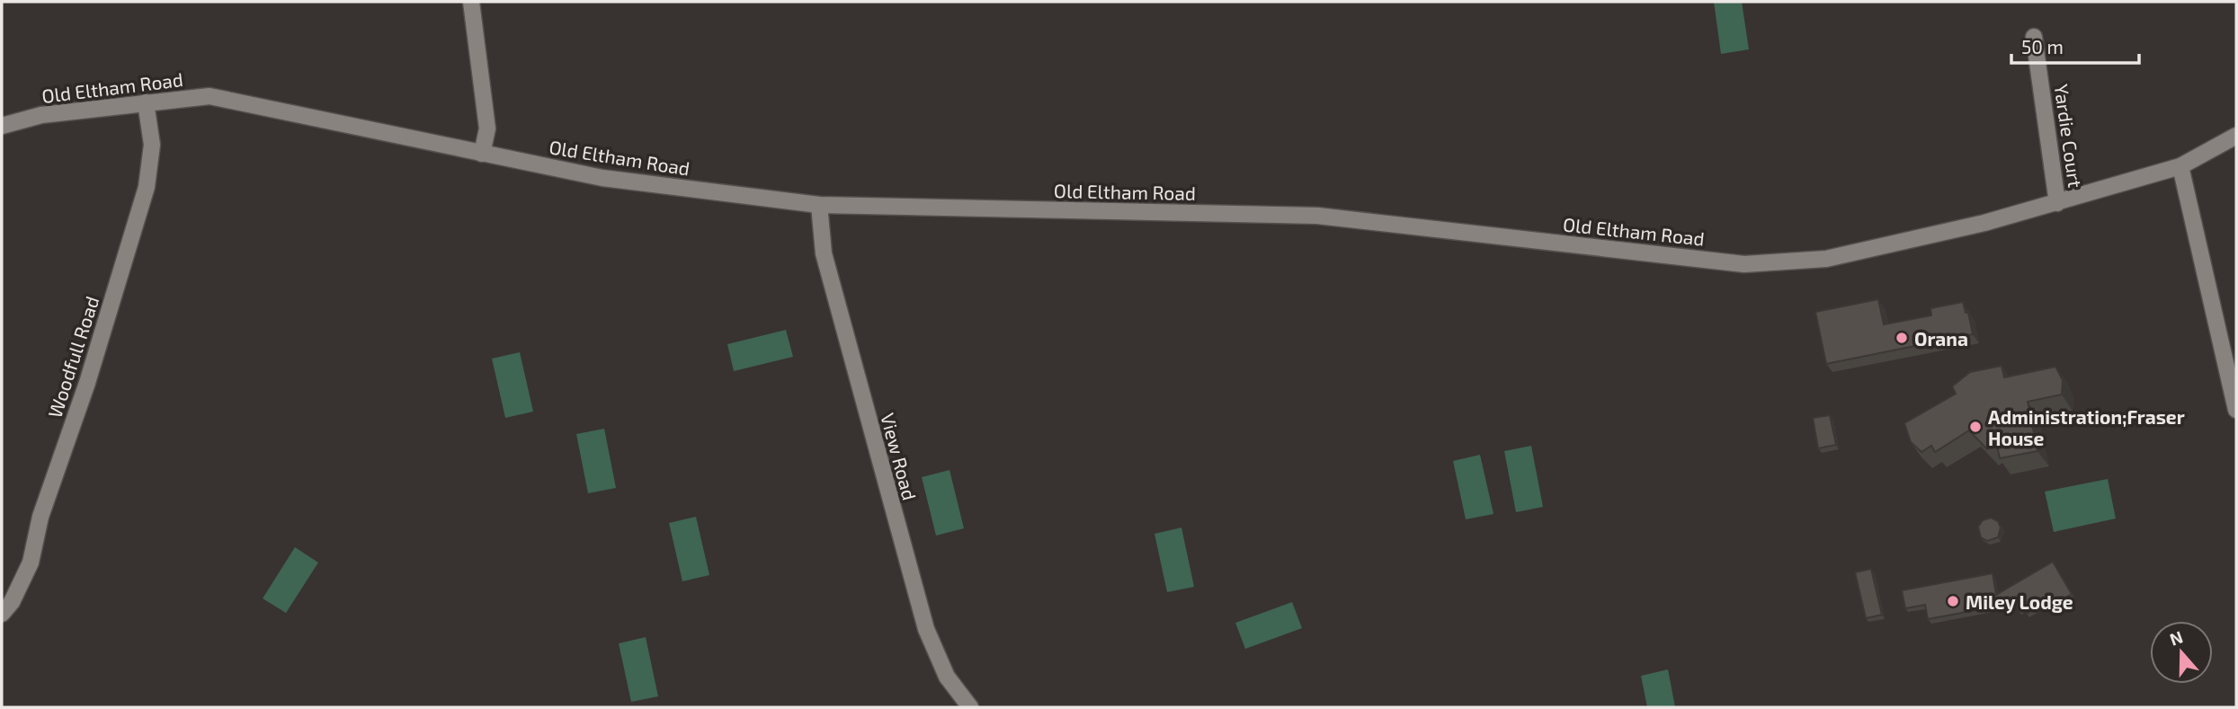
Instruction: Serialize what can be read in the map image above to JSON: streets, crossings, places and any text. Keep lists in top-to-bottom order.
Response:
{
  "streets": {
    "street": [
      "Old Eltham Road",
      "Yardie Court",
      "Woodfull Road",
      "View Road"
    ]
  },
  "crossings": [
    ["Old Eltham Road", "Yardie Court"],
    ["Old Eltham Road", "Woodfull Road"],
    ["Old Eltham Road", "View Road"]
  ],
  "places": ["Orana", "Administration;Fraser House", "Miley Lodge"],
  "scale_bar": "50 m",
  "north": "top"
}
